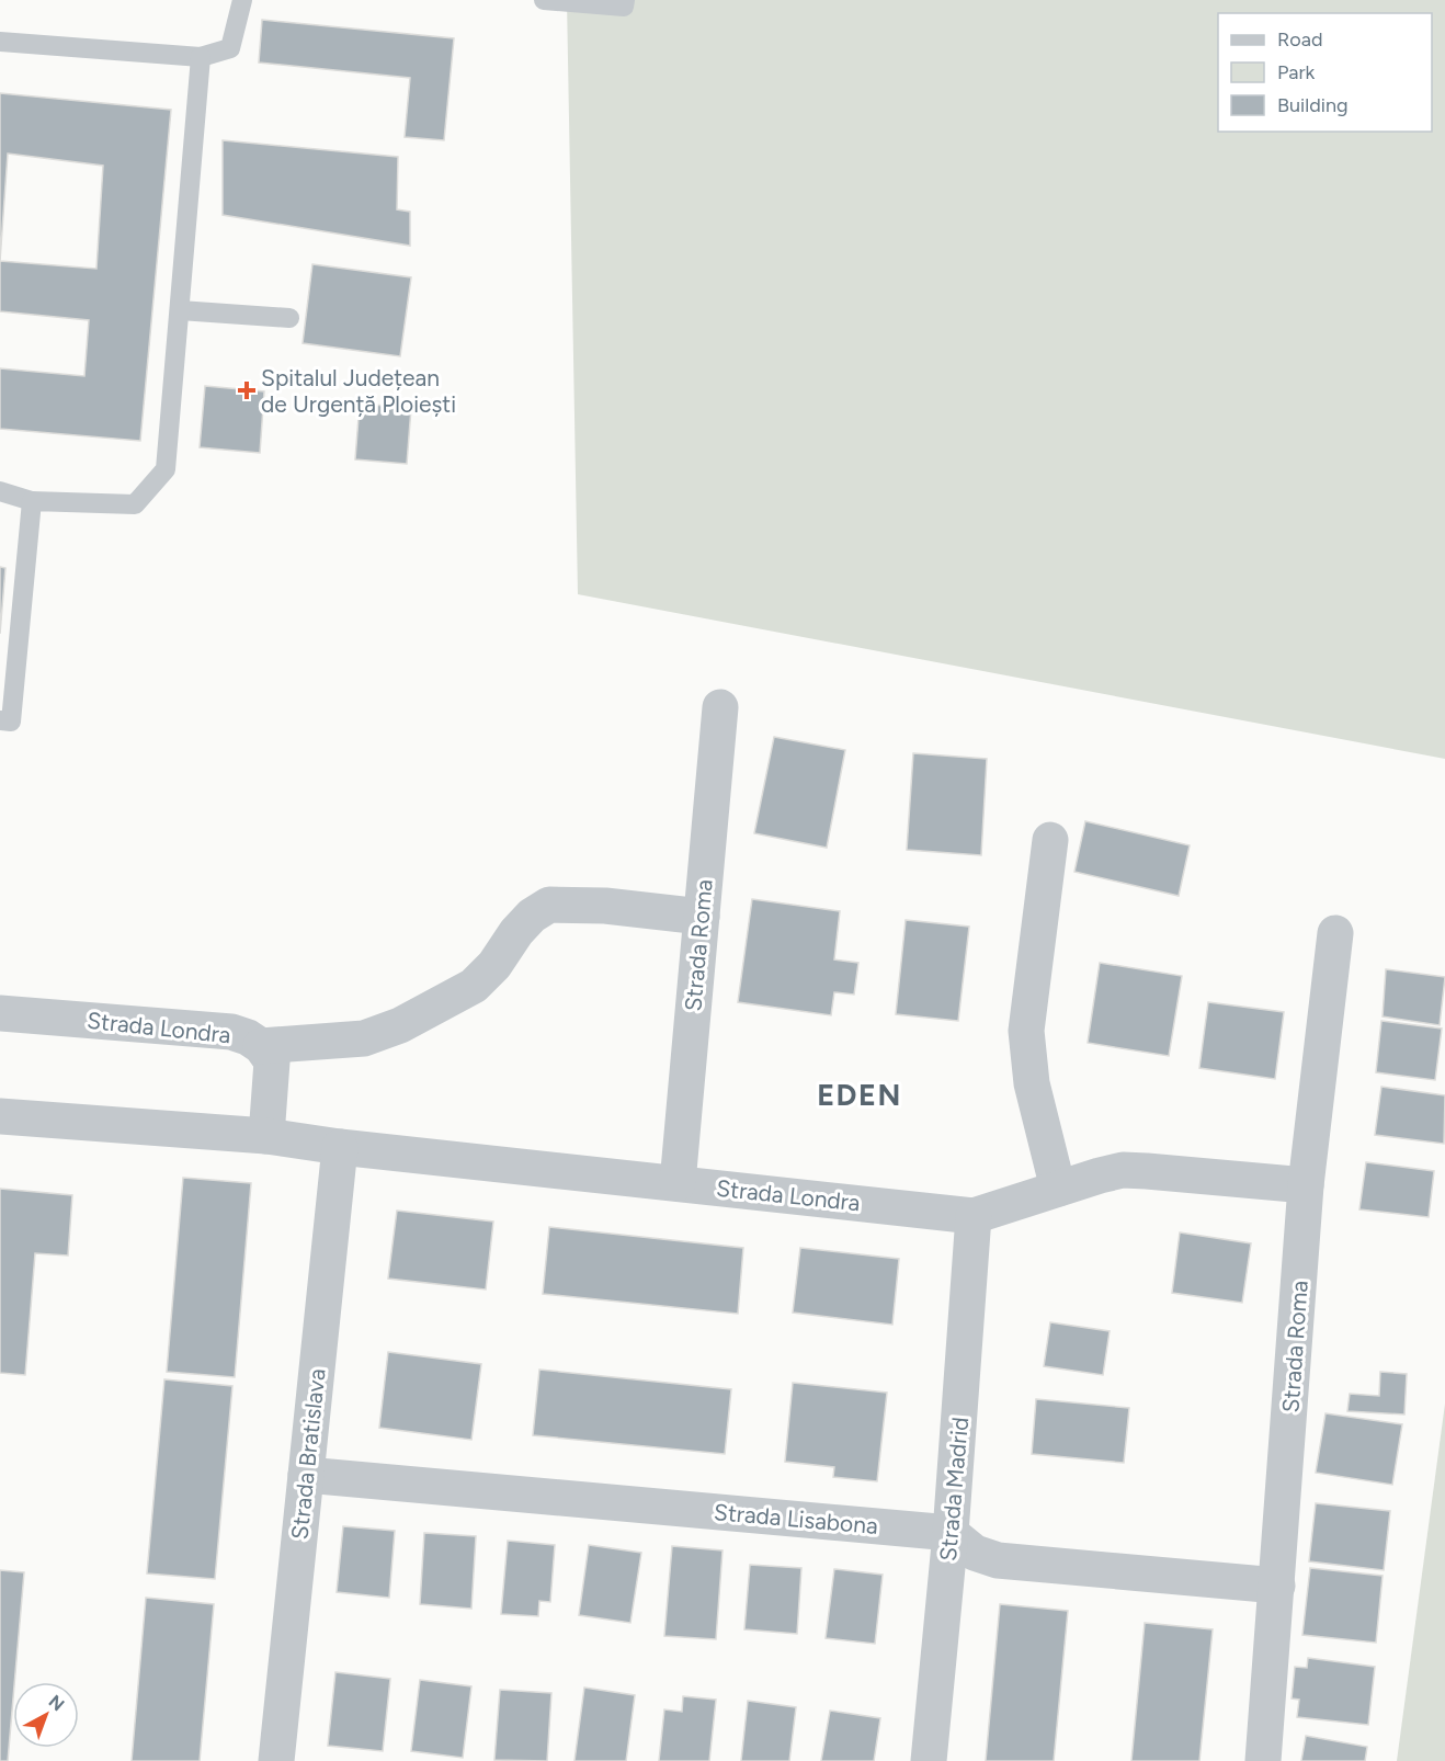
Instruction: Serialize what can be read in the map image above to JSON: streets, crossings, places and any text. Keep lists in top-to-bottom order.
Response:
{
  "streets": {
    "street": [
      "Strada Roma",
      "Strada Londra",
      "Strada Bratislava",
      "Strada Madrid",
      "Strada Lisabona"
    ]
  },
  "crossings": [
    ["Strada Roma", "Strada Londra"],
    ["Strada Londra", "Strada Bratislava"],
    ["Strada Londra", "Strada Madrid"],
    ["Strada Bratislava", "Strada Lisabona"],
    ["Strada Madrid", "Strada Lisabona"]
  ],
  "districts": ["EDEN"],
  "places": {
    "health": ["Spitalul Județean de Urgență Ploiești"]
  },
  "legend": ["Road", "Park", "Building"],
  "north": "top right"
}
